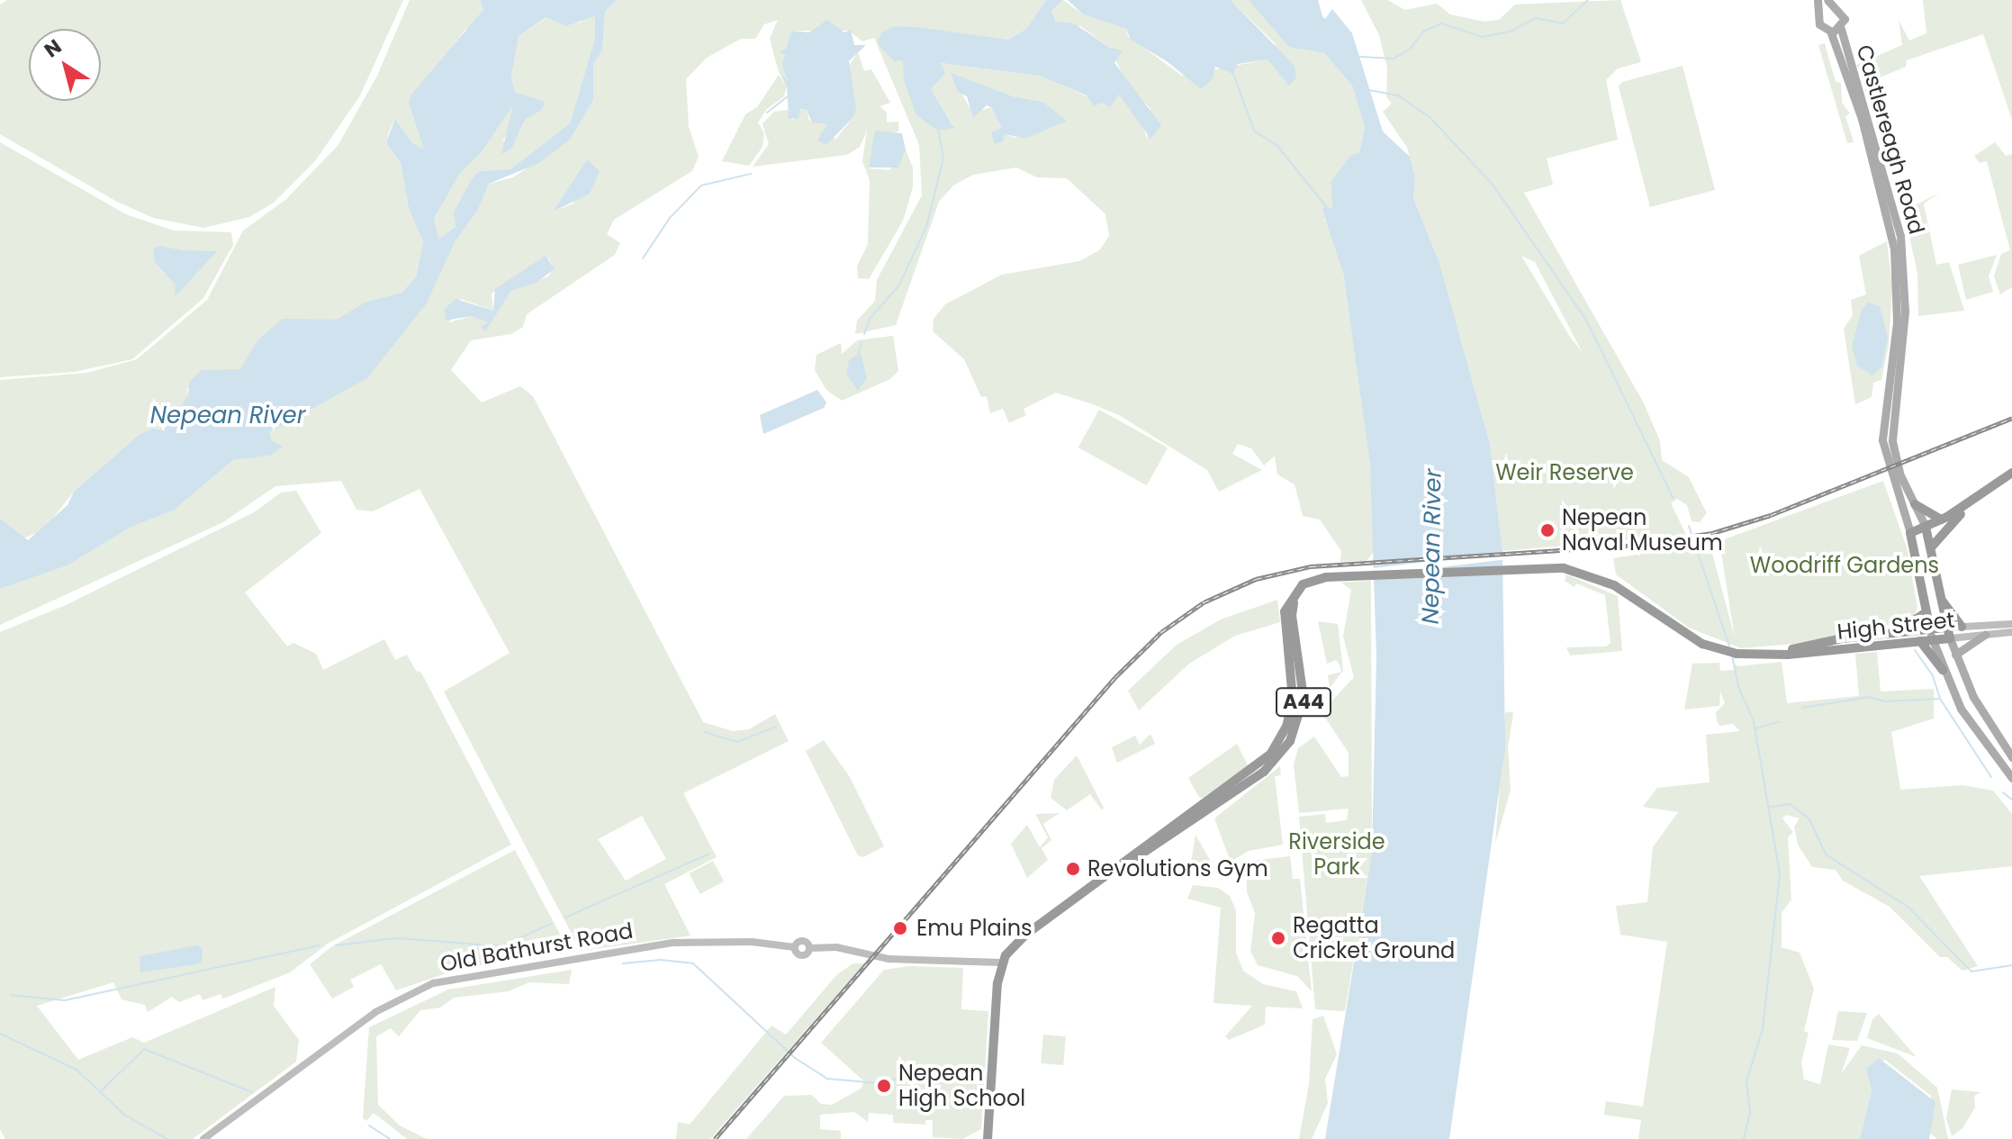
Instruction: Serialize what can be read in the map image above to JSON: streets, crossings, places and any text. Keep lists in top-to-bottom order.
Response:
{
  "streets": {
    "highway": ["Castlereagh Road", "High Street", "A44"],
    "main road": ["Old Bathurst Road"]
  },
  "crossings": [
    ["Castlereagh Road", "High Street"],
    ["High Street", "Old Bathurst Road"]
  ],
  "water": ["Nepean River"],
  "parks": ["Weir Reserve", "Woodriff Gardens", "Riverside Park"],
  "places": [
    "Nepean Naval Museum",
    "Revolutions Gym",
    "Emu Plains",
    "Regatta Cricket Ground",
    "Nepean High School"
  ],
  "north": "top left"
}
